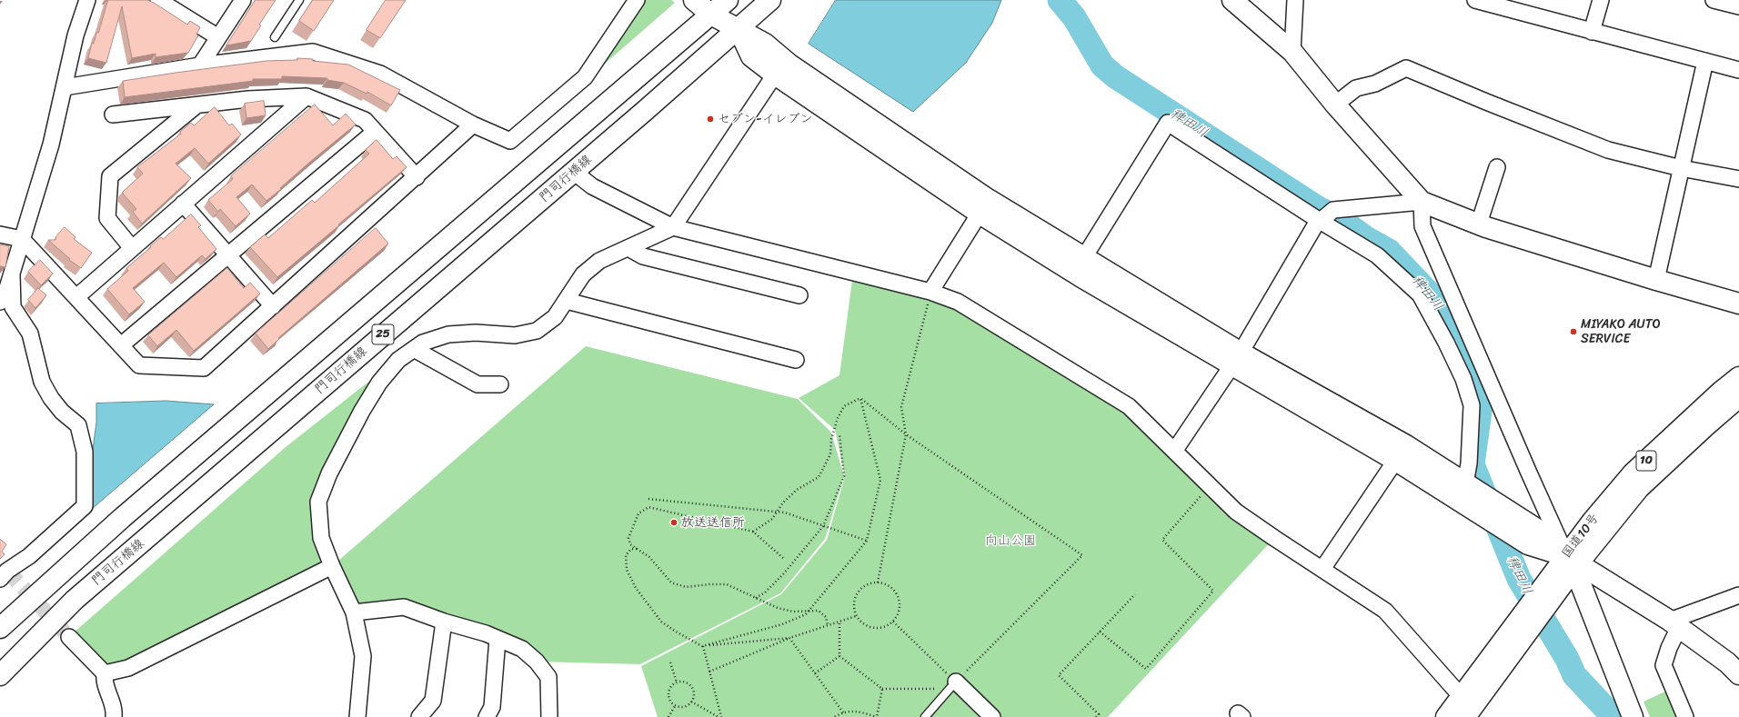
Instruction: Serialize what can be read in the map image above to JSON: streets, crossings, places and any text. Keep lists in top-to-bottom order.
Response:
{
  "streets": {
    "main road": [
      "門司行橋線",
      "25",
      "10",
      "国道10号"
    ]
  },
  "water": ["稗田川"],
  "parks": ["向山公園"],
  "places": ["セブン-イレブン", "MIYAKO AUTO SERVICE", "放送送信所"]
}
